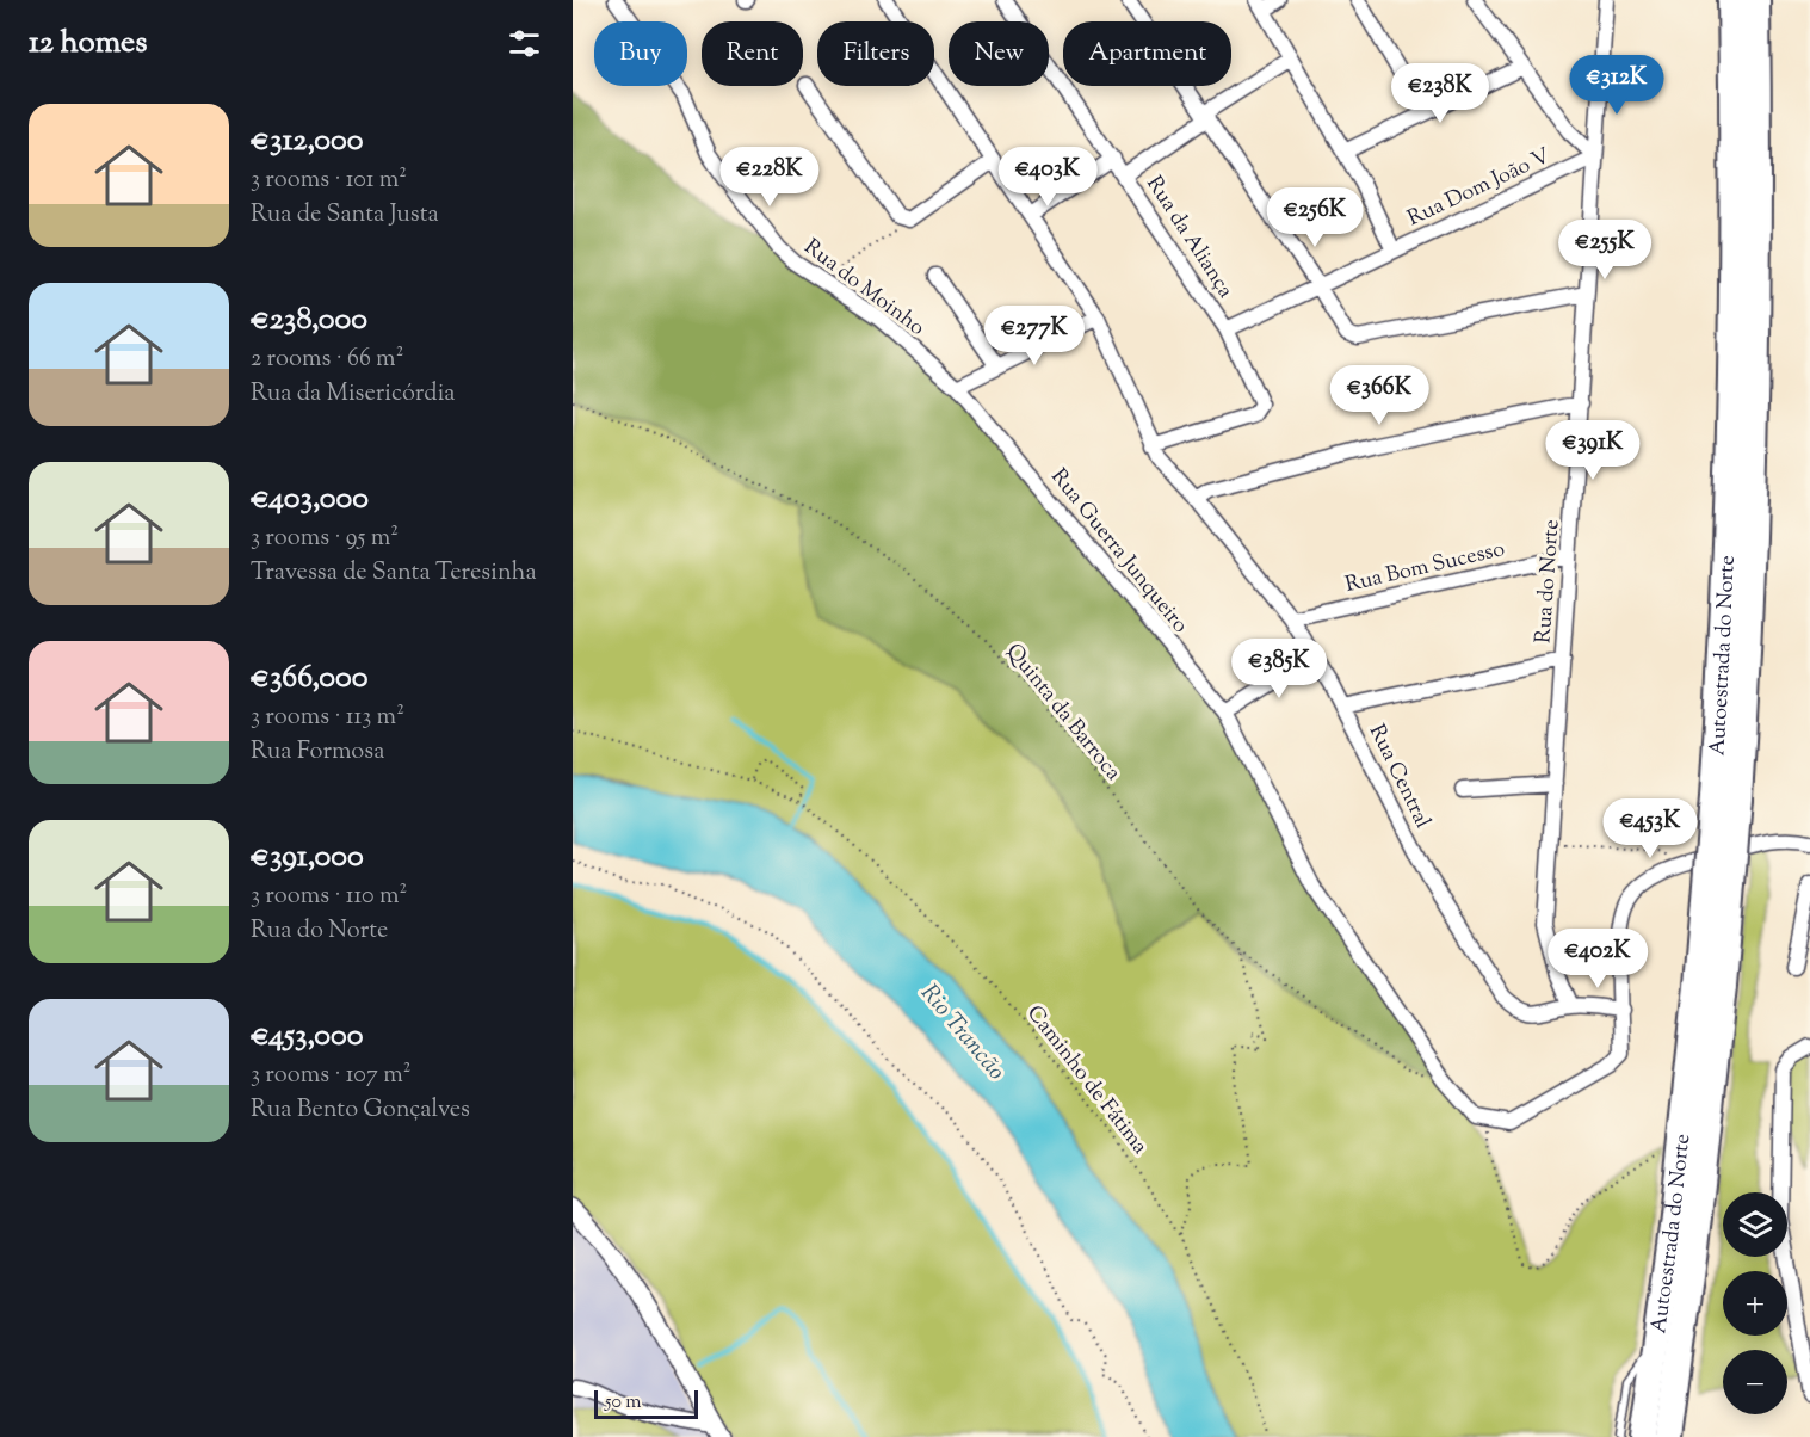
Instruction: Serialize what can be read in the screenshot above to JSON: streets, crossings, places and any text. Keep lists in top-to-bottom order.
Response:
{
  "streets": {
    "highway": ["Autoestrada do Norte"],
    "street": [
      "Rua Dom João V",
      "Rua da Aliança",
      "Rua do Moinho",
      "Rua Guerra Junqueiro",
      "Rua Bom Sucesso",
      "Rua do Norte",
      "Rua Central"
    ],
    "path": ["Quinta da Barroca", "Caminho de Fátima"]
  },
  "crossings": [
    ["Rua Dom João V", "Rua da Aliança"],
    ["Rua Dom João V", "Rua do Norte"],
    ["Rua da Aliança", "Rua Central"],
    ["Rua do Moinho", "Rua Guerra Junqueiro"],
    ["Rua Guerra Junqueiro", "Quinta da Barroca"],
    ["Rua Guerra Junqueiro", "Rua Central"],
    ["Rua Bom Sucesso", "Rua do Norte"],
    ["Rua Bom Sucesso", "Rua Central"],
    ["Rua do Norte", "Rua Central"]
  ],
  "water": ["Rio Trancão"],
  "scale_bar": "50 m",
  "page": {
    "heading": "12 homes",
    "chip": [
      "Buy",
      "Rent",
      "Filters",
      "New",
      "Apartment"
    ],
    "price": [
      "€312K",
      "€238K",
      "€228K",
      "€403K",
      "€256K",
      "€255K",
      "€277K",
      "€366K",
      "€391K",
      "€385K",
      "€453K",
      "€402K"
    ],
    "list": [
      {
        "name": "€312,000",
        "note": "3 rooms · 101 m² · Rua de Santa Justa"
      },
      {
        "name": "€238,000",
        "note": "2 rooms · 66 m² · Rua da Misericórdia"
      },
      {
        "name": "€403,000",
        "note": "3 rooms · 95 m² · Travessa de Santa Teresinha"
      },
      {
        "name": "€366,000",
        "note": "3 rooms · 113 m² · Rua Formosa"
      },
      {
        "name": "€391,000",
        "note": "3 rooms · 110 m² · Rua do Norte"
      },
      {
        "name": "€453,000",
        "note": "3 rooms · 107 m² · Rua Bento Gonçalves"
      }
    ],
    "map_buttons": ["+", "−"],
    "scale": "50 m"
  }
}
